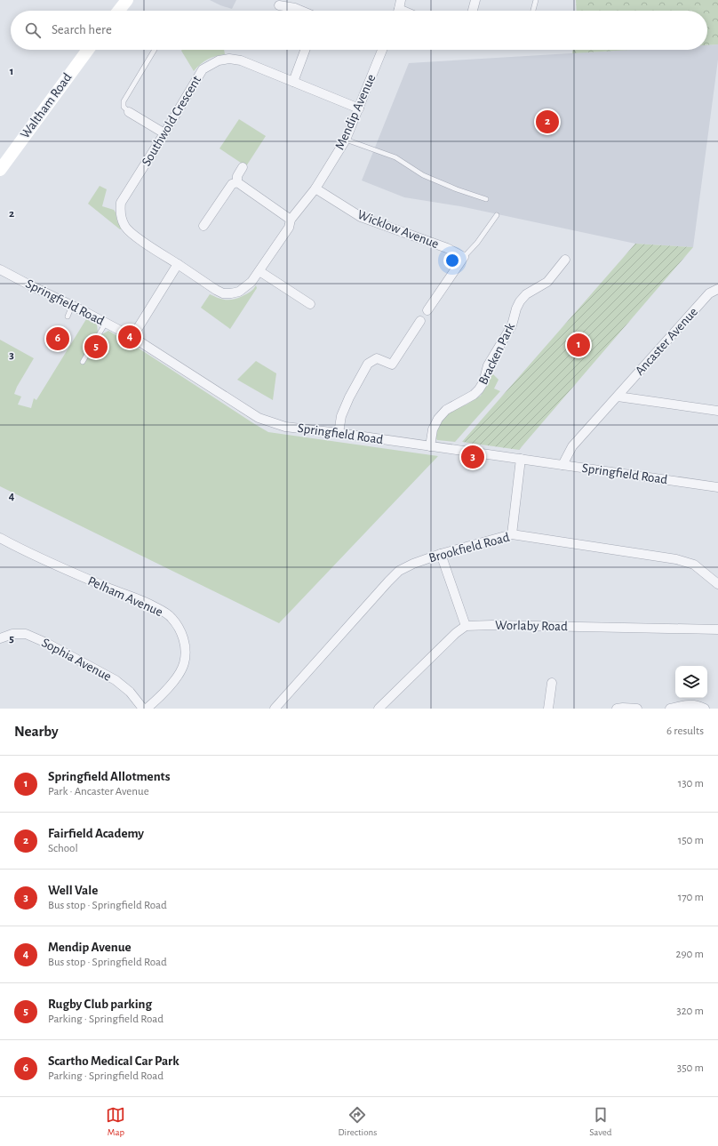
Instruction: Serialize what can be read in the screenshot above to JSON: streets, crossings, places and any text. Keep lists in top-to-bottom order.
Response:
{
  "streets": {
    "main road": ["Waltham Road"],
    "street": [
      "Mendip Avenue",
      "Southwold Crescent",
      "Wicklow Avenue",
      "Springfield Road",
      "Ancaster Avenue",
      "Bracken Park",
      "Brookfield Road",
      "Pelham Avenue",
      "Worlaby Road",
      "Sophia Avenue"
    ]
  },
  "crossings": [
    ["Mendip Avenue", "Southwold Crescent"],
    ["Mendip Avenue", "Wicklow Avenue"],
    ["Springfield Road", "Ancaster Avenue"],
    ["Springfield Road", "Bracken Park"]
  ],
  "page": {
    "search": "Search here",
    "pins": [
      "2",
      "4",
      "6",
      "1",
      "5",
      "3"
    ],
    "heading": ["Nearby", "6 results"],
    "list": [
      {
        "mark": "1",
        "name": "Springfield Allotments",
        "note": "Park · Ancaster Avenue",
        "value": "130 m"
      },
      {
        "mark": "2",
        "name": "Fairfield Academy",
        "note": "School",
        "value": "150 m"
      },
      {
        "mark": "3",
        "name": "Well Vale",
        "note": "Bus stop · Springfield Road",
        "value": "170 m"
      },
      {
        "mark": "4",
        "name": "Mendip Avenue",
        "note": "Bus stop · Springfield Road",
        "value": "290 m"
      },
      {
        "mark": "5",
        "name": "Rugby Club parking",
        "note": "Parking · Springfield Road",
        "value": "320 m"
      },
      {
        "mark": "6",
        "name": "Scartho Medical Car Park",
        "note": "Parking · Springfield Road",
        "value": "350 m"
      }
    ],
    "nav": ["Map", "Directions", "Saved"]
  },
  "grid": {
    "rows": [
      "1",
      "2",
      "3",
      "4",
      "5"
    ]
  }
}
